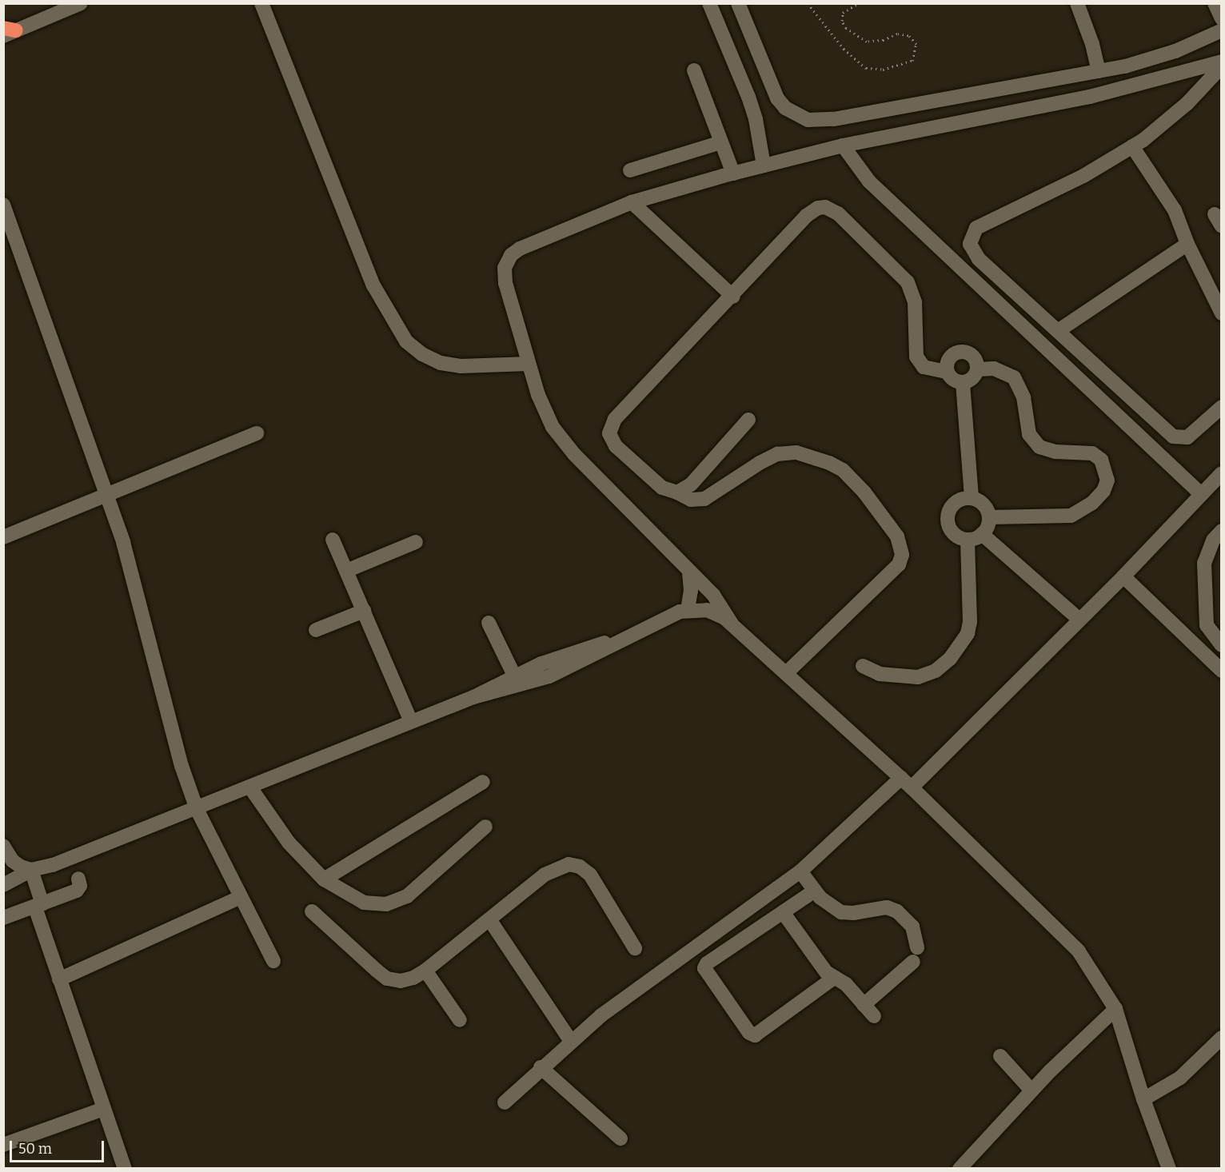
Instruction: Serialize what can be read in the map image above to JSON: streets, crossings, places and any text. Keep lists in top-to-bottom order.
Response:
{
  "scale_bar": "50 m"
}
